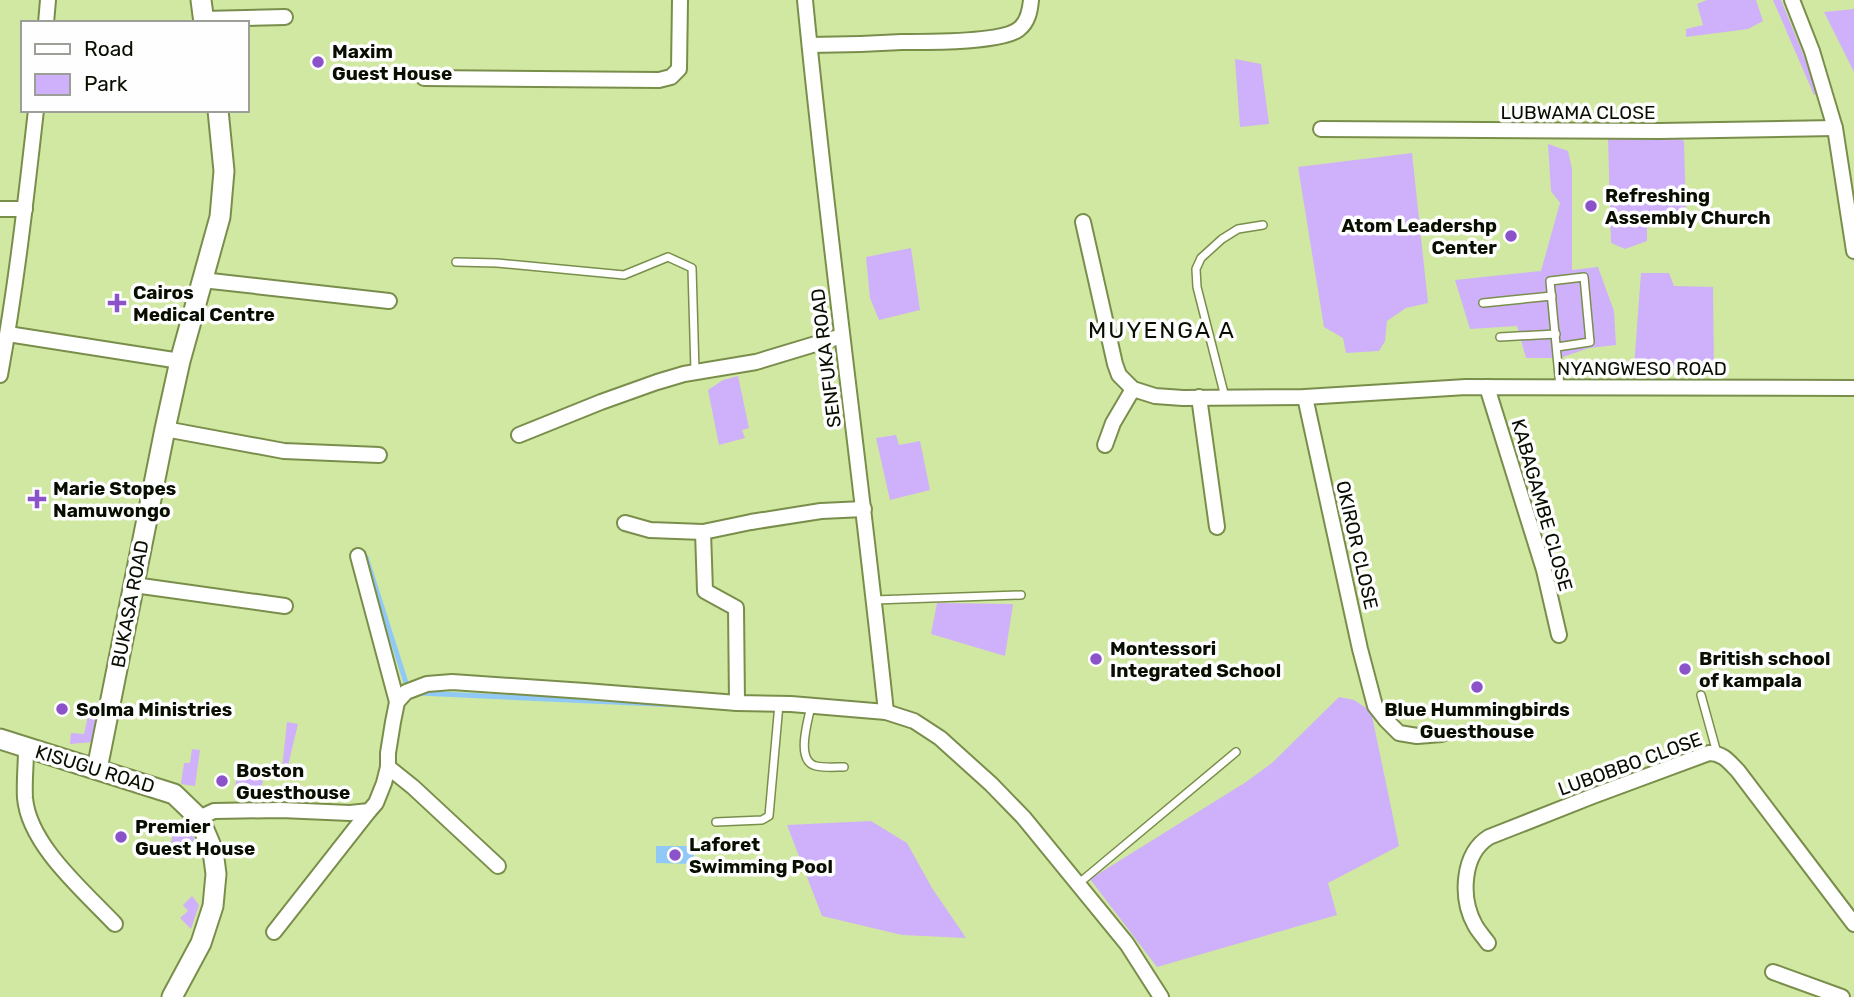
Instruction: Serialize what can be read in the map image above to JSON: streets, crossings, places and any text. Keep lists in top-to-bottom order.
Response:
{
  "streets": {
    "street": [
      "LUBWAMA CLOSE",
      "SENFUKA ROAD",
      "NYANGWESO ROAD",
      "KABAGAMBE CLOSE",
      "OKIROR CLOSE",
      "BUKASA ROAD",
      "LUBOBBO CLOSE",
      "KISUGU ROAD"
    ]
  },
  "crossings": [
    ["NYANGWESO ROAD", "KABAGAMBE CLOSE"],
    ["NYANGWESO ROAD", "OKIROR CLOSE"],
    ["BUKASA ROAD", "KISUGU ROAD"]
  ],
  "districts": ["MUYENGA A"],
  "places": {
    "other": [
      "Maxim Guest House",
      "Refreshing Assembly Church",
      "Atom Leadershp Center",
      "Montessori Integrated School",
      "British school of kampala",
      "Blue Hummingbirds Guesthouse",
      "Solma Ministries",
      "Boston Guesthouse",
      "Premier Guest House",
      "Laforet Swimming Pool"
    ],
    "health": ["Cairos Medical Centre", "Marie Stopes Namuwongo"]
  },
  "legend": ["Road", "Park"]
}
